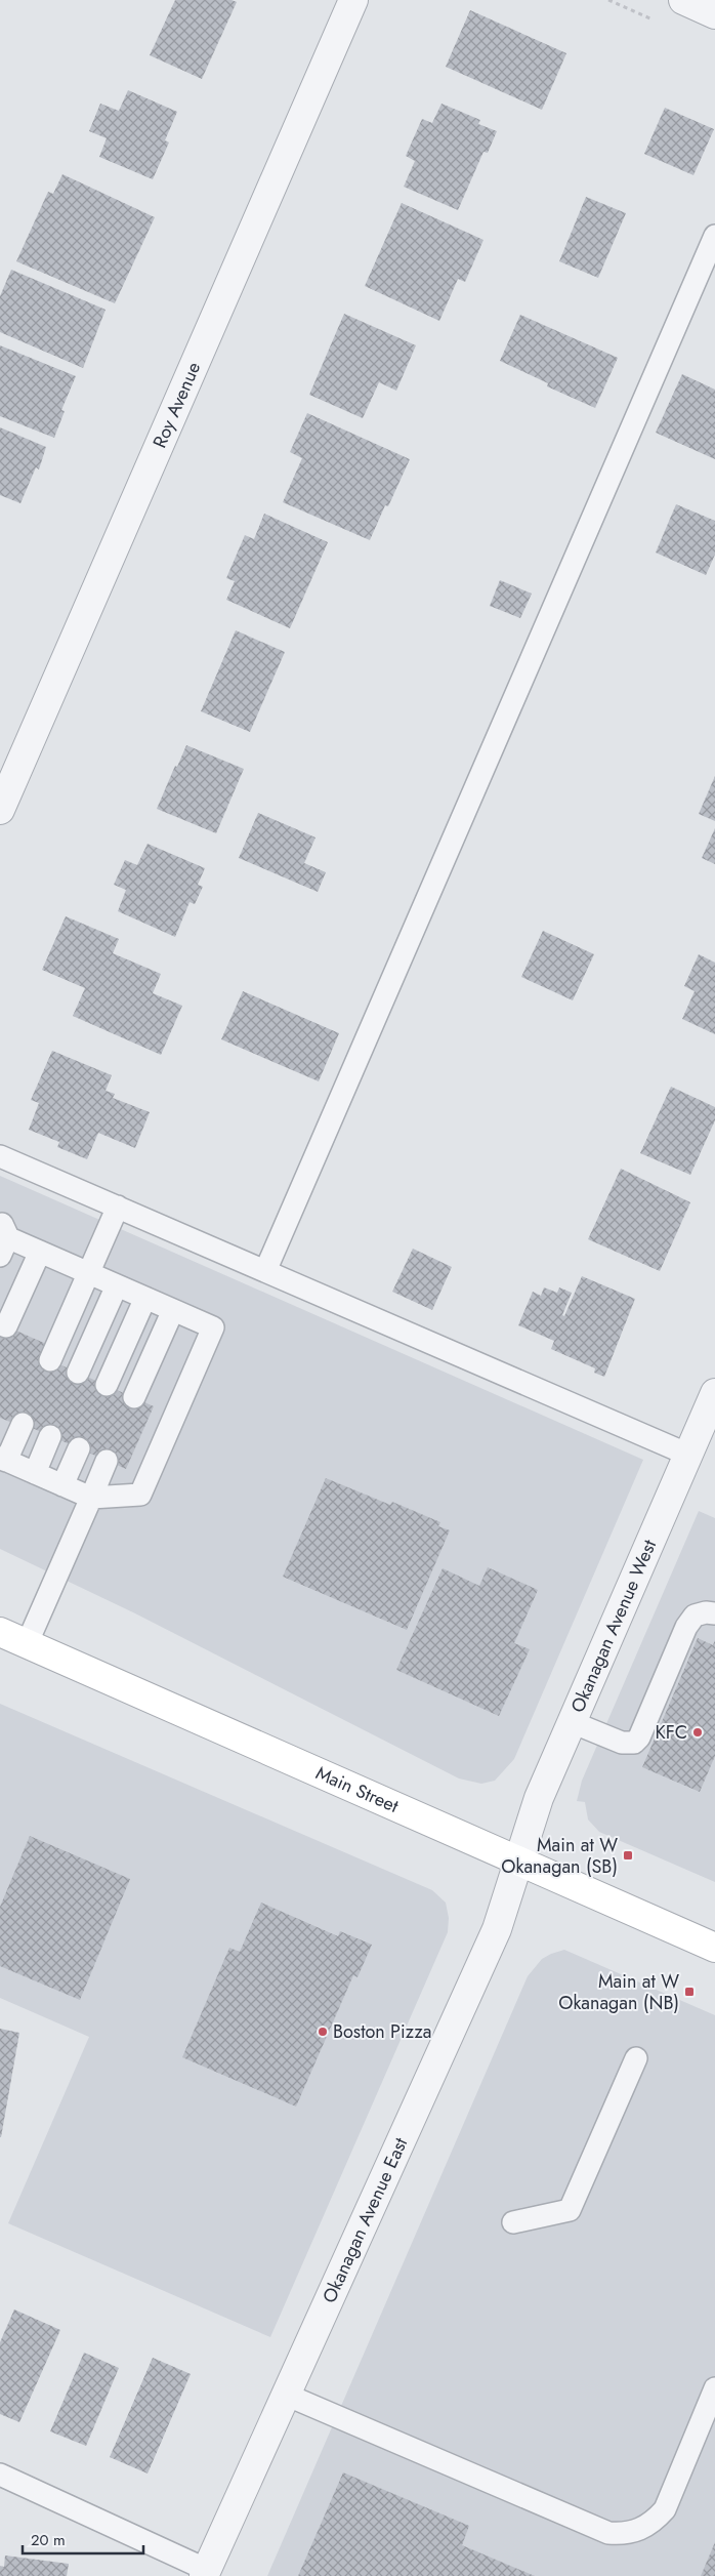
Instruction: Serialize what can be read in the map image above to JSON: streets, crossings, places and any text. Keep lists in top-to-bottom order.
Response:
{
  "streets": {
    "main road": ["Main Street"],
    "street": ["Roy Avenue", "Okanagan Avenue West", "Okanagan Avenue East"]
  },
  "crossings": [
    ["Okanagan Avenue West", "Main Street"],
    ["Okanagan Avenue West", "Okanagan Avenue East"],
    ["Main Street", "Okanagan Avenue East"]
  ],
  "places": {
    "other": ["KFC", "Boston Pizza"],
    "transit": ["Main at W Okanagan (SB)", "Main at W Okanagan (NB)"]
  },
  "scale_bar": "20 m"
}
